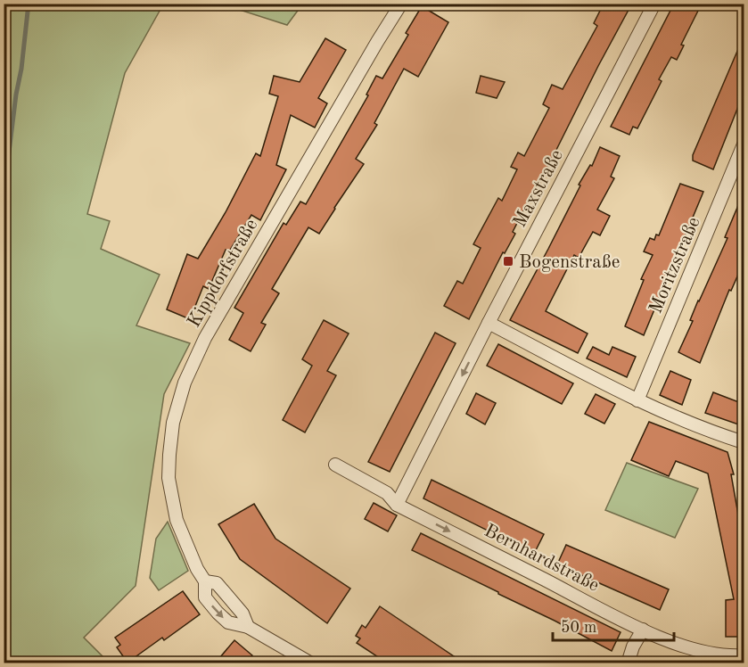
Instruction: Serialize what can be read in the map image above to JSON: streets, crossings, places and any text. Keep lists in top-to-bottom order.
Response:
{
  "streets": {
    "street": [
      "Maxstraße",
      "Moritzstraße",
      "Kippdorfstraße",
      "Bernhardstraße"
    ]
  },
  "crossings": [
    ["Maxstraße", "Bernhardstraße"]
  ],
  "one_way": ["Maxstraße", "Bernhardstraße"],
  "places": {
    "transit": ["Bogenstraße"]
  },
  "scale_bar": "50 m"
}
